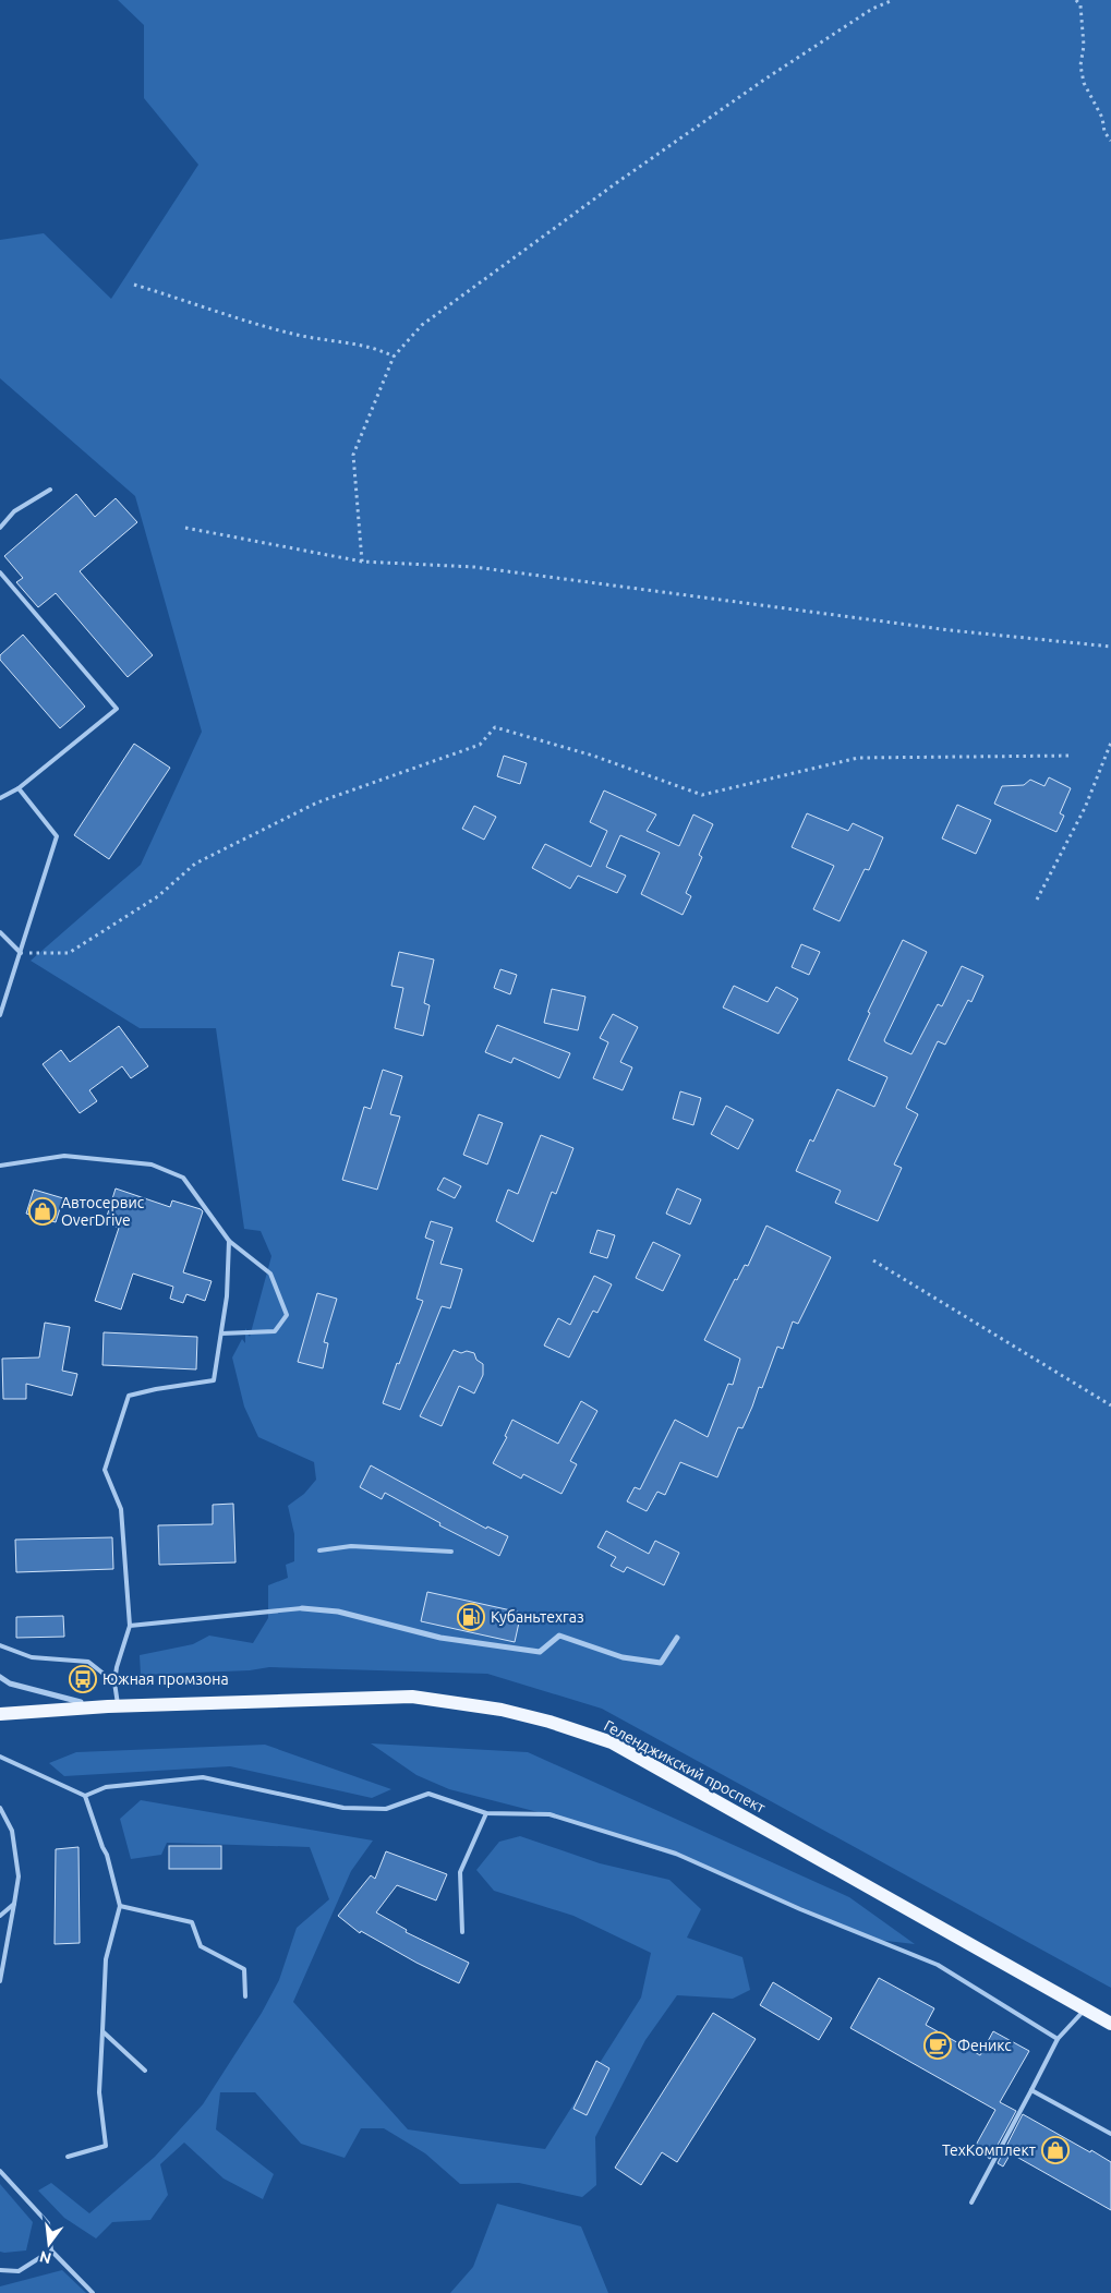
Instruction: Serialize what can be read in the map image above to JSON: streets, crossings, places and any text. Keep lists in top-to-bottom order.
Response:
{
  "streets": {
    "main road": ["Геленджикский проспект"]
  },
  "places": {
    "shop": ["Автосервис OverDrive", "ТехКомплект"],
    "fuel station": ["Кубаньтехгаз"],
    "bus stop": ["Южная промзона"],
    "cafe": ["Феникс"]
  },
  "north": "bottom"
}
